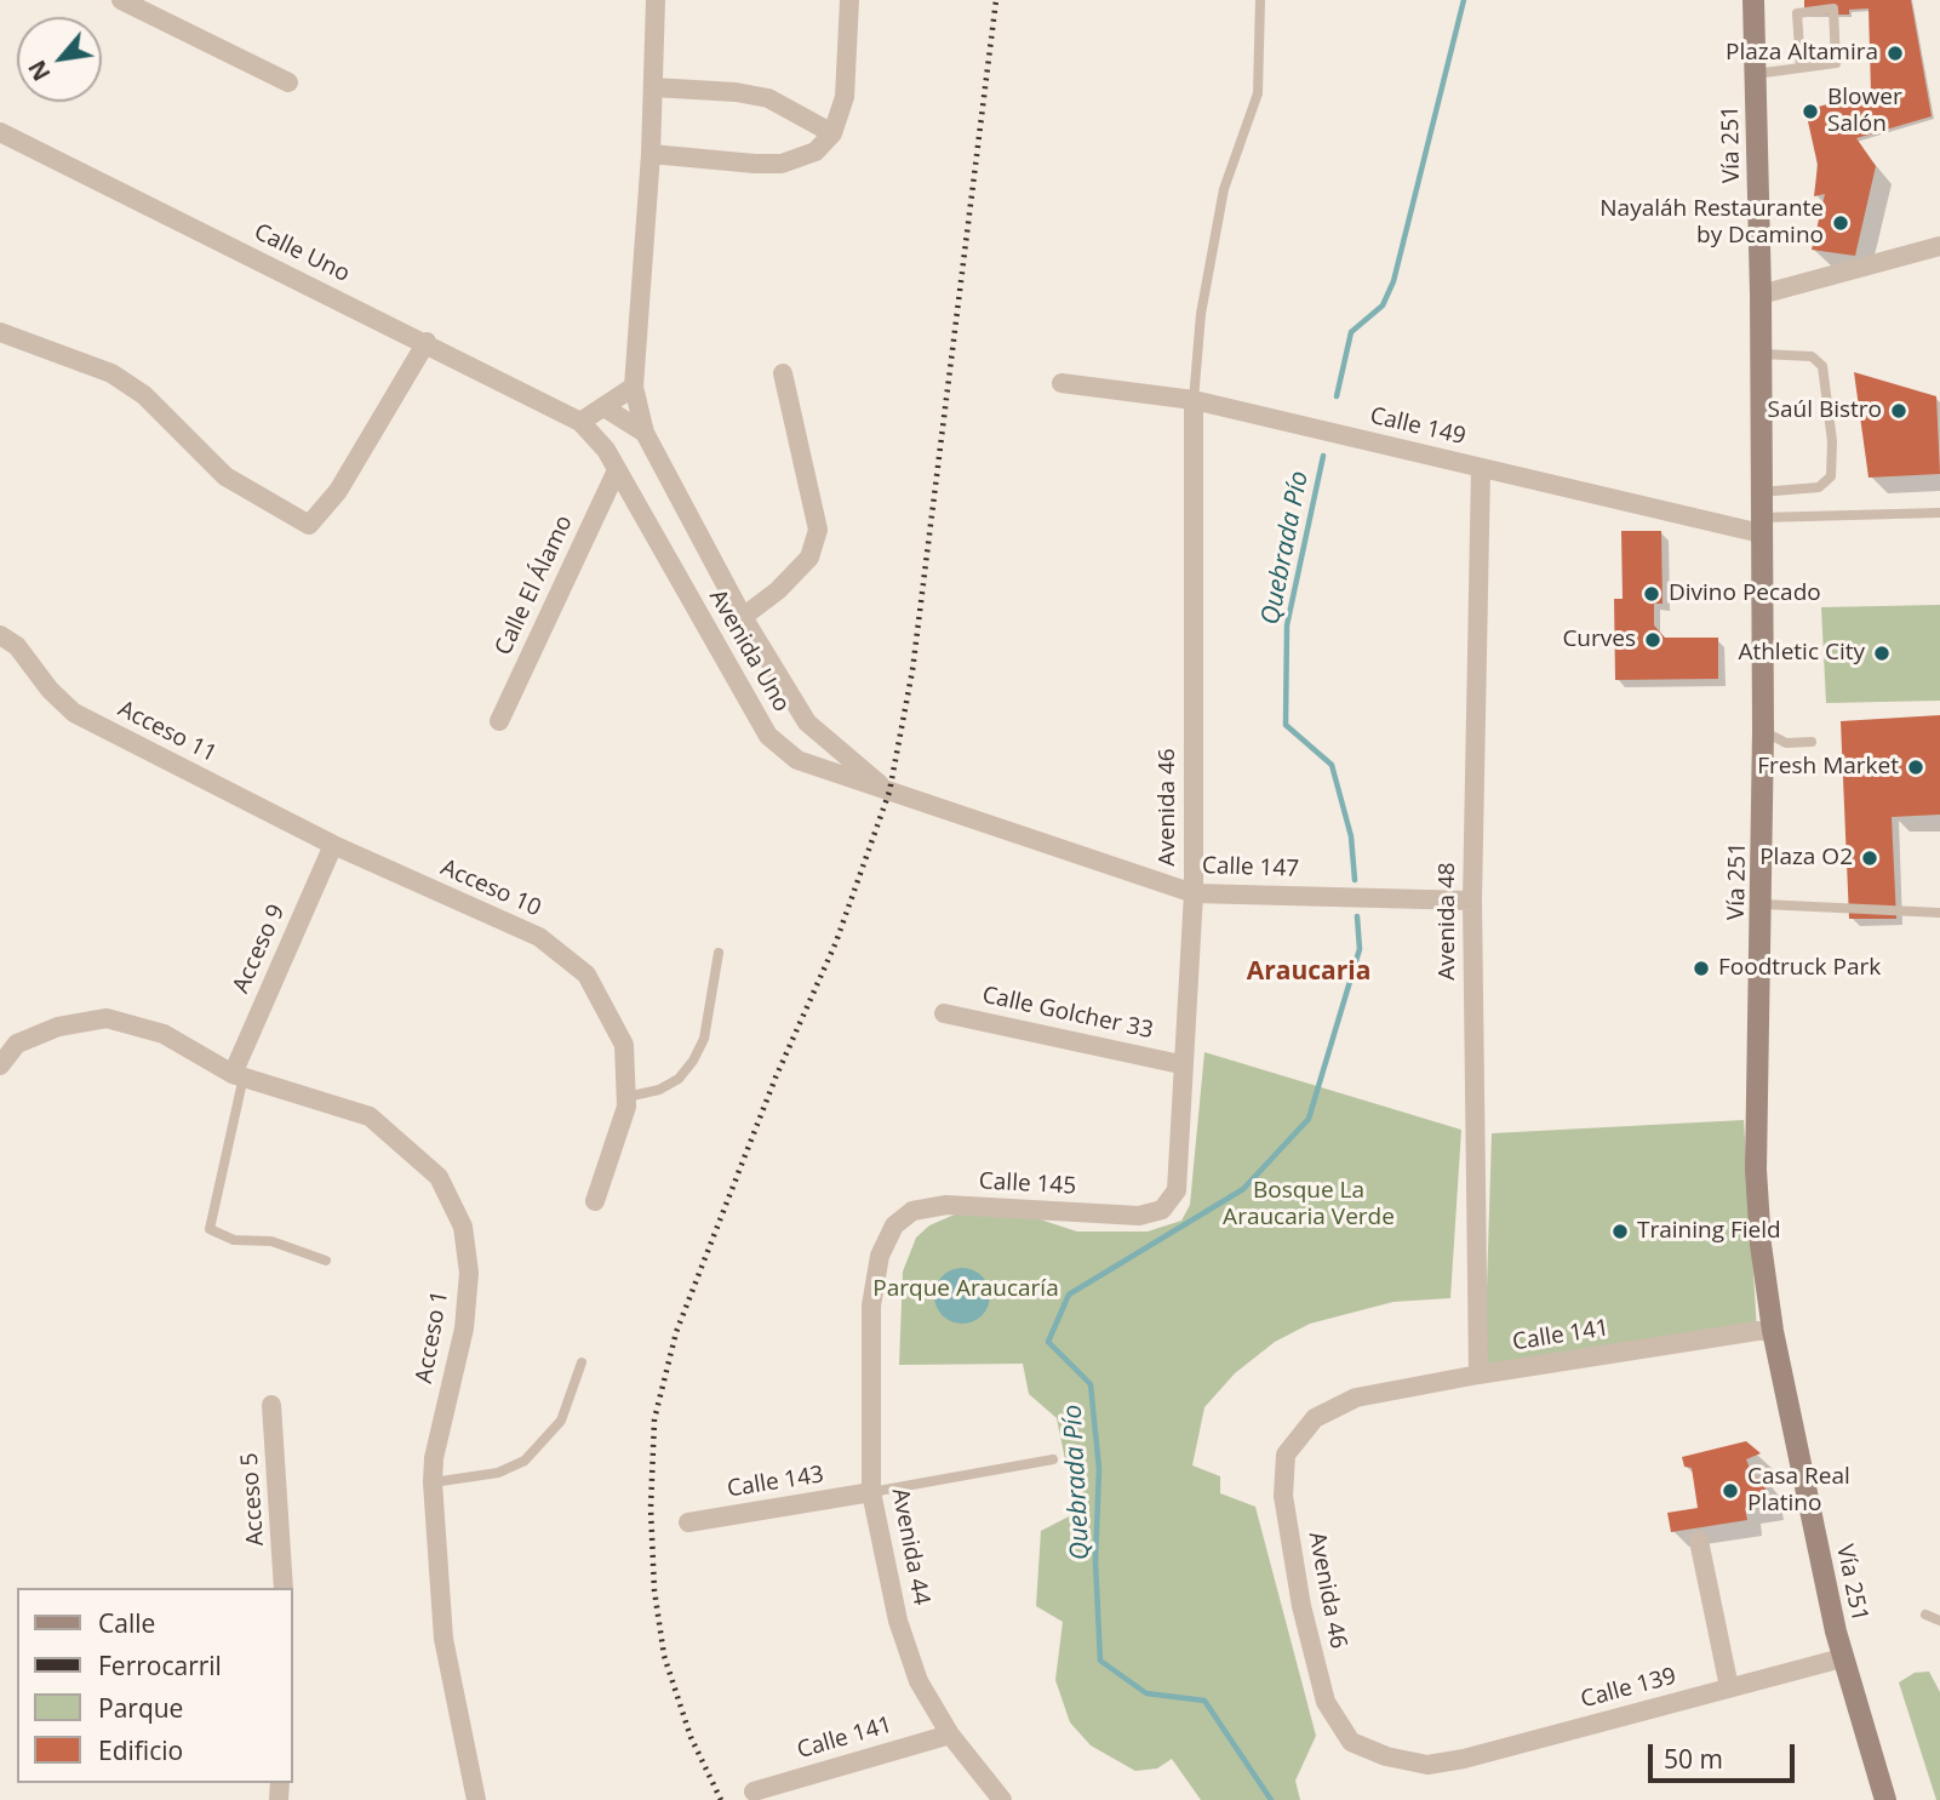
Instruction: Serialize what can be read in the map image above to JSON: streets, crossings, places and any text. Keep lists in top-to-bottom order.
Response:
{
  "streets": {
    "main road": ["Vía 251"],
    "street": [
      "Calle Uno",
      "Calle 149",
      "Calle El Álamo",
      "Avenida Uno",
      "Acceso 11",
      "Avenida 46",
      "Calle 147",
      "Acceso 10",
      "Avenida 48",
      "Acceso 9",
      "Calle Golcher 33",
      "Calle 145",
      "Calle 141",
      "Acceso 1",
      "Calle 143",
      "Acceso 5",
      "Avenida 44",
      "Calle 139"
    ]
  },
  "crossings": [
    ["Vía 251", "Calle 149"],
    ["Vía 251", "Calle 141"],
    ["Vía 251", "Calle 139"],
    ["Calle Uno", "Avenida Uno"],
    ["Calle 149", "Avenida 46"],
    ["Calle 149", "Avenida 48"],
    ["Calle El Álamo", "Avenida Uno"],
    ["Avenida Uno", "Calle 147"],
    ["Acceso 11", "Acceso 10"],
    ["Acceso 11", "Acceso 9"],
    ["Avenida 46", "Calle 147"],
    ["Avenida 46", "Calle Golcher 33"],
    ["Avenida 46", "Calle 145"],
    ["Avenida 46", "Calle 141"],
    ["Avenida 46", "Calle 139"],
    ["Calle 147", "Avenida 48"],
    ["Acceso 10", "Acceso 9"],
    ["Avenida 48", "Calle 141"],
    ["Acceso 9", "Acceso 1"],
    ["Calle 145", "Avenida 44"],
    ["Calle 141", "Avenida 44"],
    ["Calle 143", "Avenida 44"]
  ],
  "districts": ["Araucaria"],
  "water": ["Quebrada Pío"],
  "parks": ["Bosque La Araucaria Verde", "Parque Araucaría"],
  "places": [
    "Plaza Altamira",
    "Blower Salón",
    "Nayaláh Restaurante by Dcamino",
    "Saúl Bistro",
    "Divino Pecado",
    "Curves",
    "Athletic City",
    "Fresh Market",
    "Plaza O2",
    "Foodtruck Park",
    "Training Field",
    "Casa Real Platino"
  ],
  "legend": [
    "Calle",
    "Ferrocarril",
    "Parque",
    "Edificio"
  ],
  "scale_bar": "50 m",
  "north": "bottom left"
}
